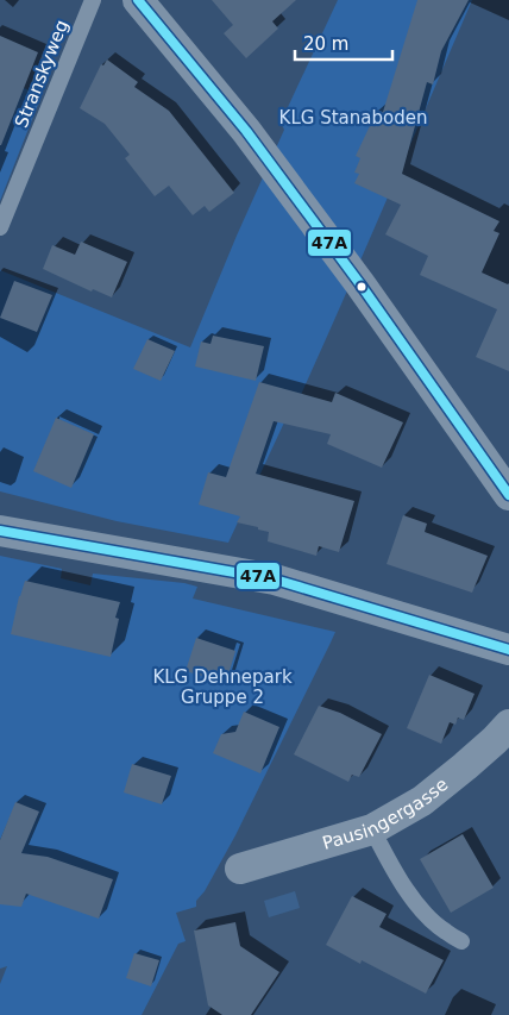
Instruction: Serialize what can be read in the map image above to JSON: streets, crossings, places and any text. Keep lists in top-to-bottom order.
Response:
{
  "streets": {
    "street": ["Pausingergasse"],
    "lane": ["Stranskyweg"]
  },
  "parks": ["KLG Stanaboden", "KLG Dehnepark Gruppe 2"],
  "lines": ["transit line 47A"],
  "scale_bar": "20 m"
}
